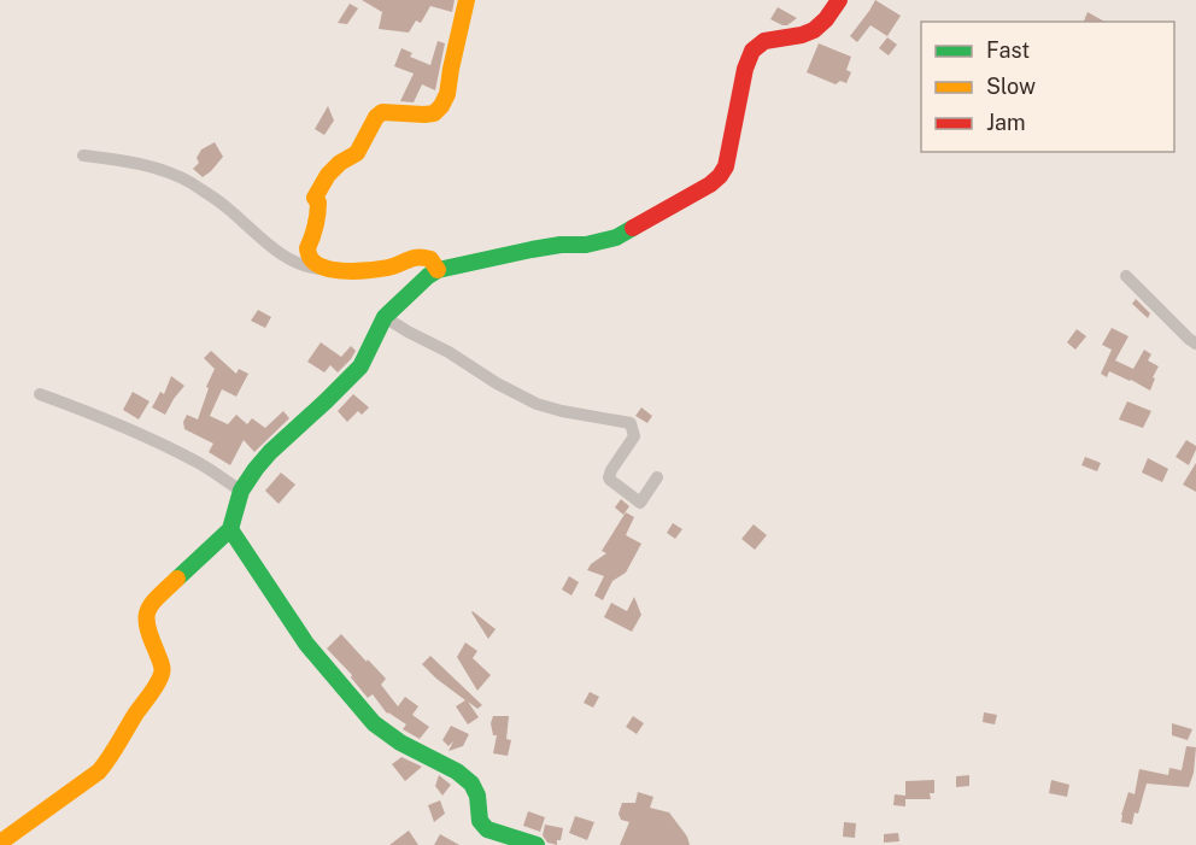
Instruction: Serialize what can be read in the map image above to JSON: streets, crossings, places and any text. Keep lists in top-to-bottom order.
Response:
{
  "legend": ["Fast", "Slow", "Jam"]
}
